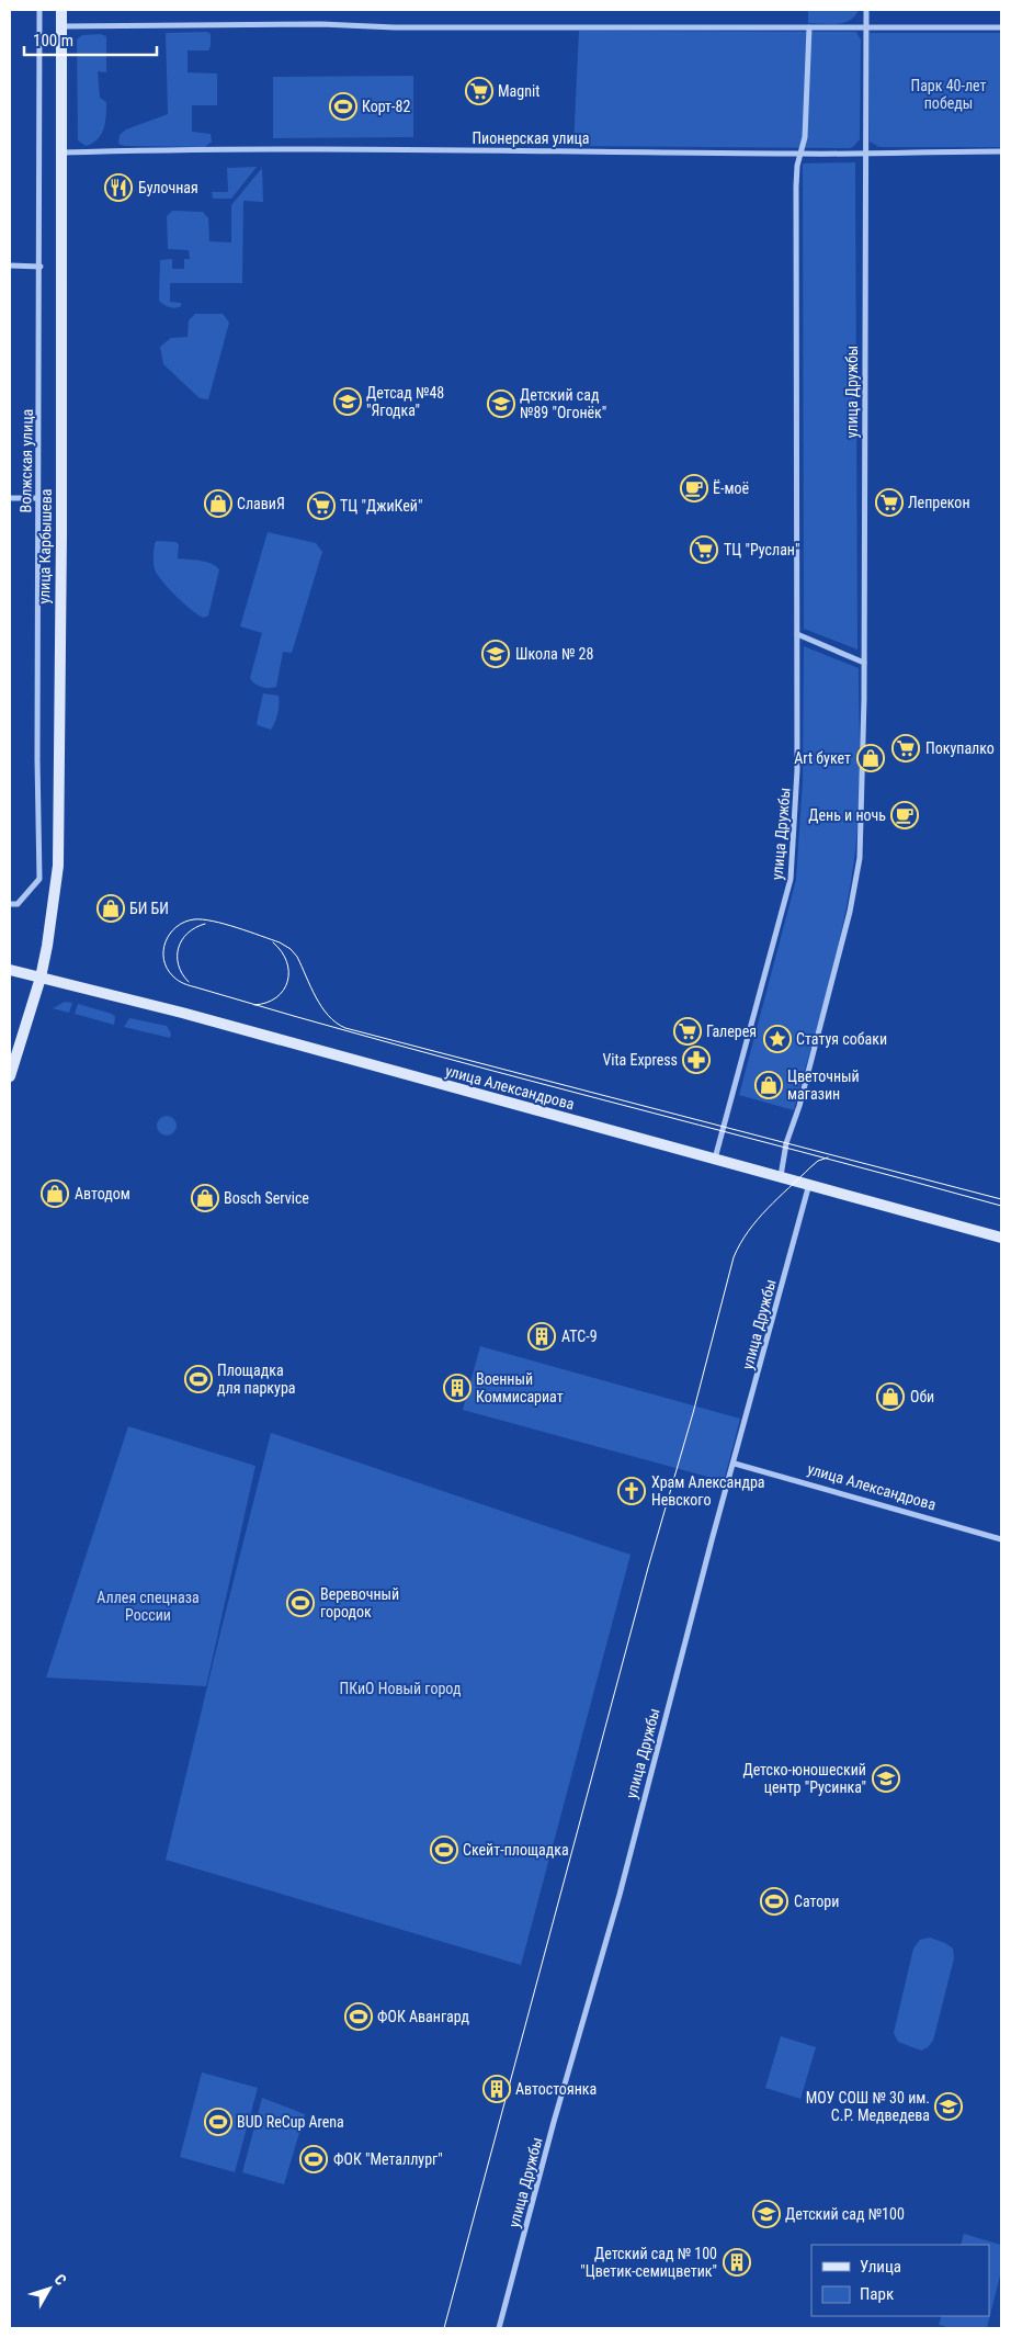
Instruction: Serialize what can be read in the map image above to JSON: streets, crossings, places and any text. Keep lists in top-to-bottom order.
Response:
{
  "streets": {
    "street": [
      "Пионерская улица",
      "улица Дружбы",
      "Волжская улица",
      "улица Карбышева",
      "улица Александрова"
    ]
  },
  "crossings": [
    ["Пионерская улица", "улица Дружбы"],
    ["Пионерская улица", "улица Карбышева"],
    ["улица Дружбы", "улица Александрова"],
    ["улица Карбышева", "улица Александрова"]
  ],
  "parks": ["Парк 40-лет победы", "Аллея спецназа России", "ПКиО Новый город"],
  "places": {
    "supermarket": [
      "Magnit",
      "Лепрекон",
      "ТЦ \"ДжиКей\"",
      "ТЦ \"Руслан\"",
      "Покупалко",
      "Галерея"
    ],
    "sports": [
      "Корт-82",
      "Площадка для паркура",
      "Веревочный городок",
      "Скейт-площадка",
      "Сатори",
      "ФОК Авангард",
      "BUD ReCup Arena",
      "ФОК \"Металлург\""
    ],
    "restaurant": ["Булочная"],
    "school or university": [
      "Детсад №48 \"Ягодка\"",
      "Детский сад №89 \"Огонёк\"",
      "Школа № 28",
      "Детско-юношеский центр \"Русинка\"",
      "МОУ СОШ № 30 им. С.Р. Медведева",
      "Детский сад №100"
    ],
    "cafe": ["Ё-моё", "День и ночь"],
    "shop": [
      "СлавиЯ",
      "Art букет",
      "БИ БИ",
      "Цветочный магазин",
      "Автодом",
      "Bosch Service",
      "Оби"
    ],
    "place": ["Статуя собаки"],
    "pharmacy": ["Vita Express"],
    "building": [
      "АТС-9",
      "Военный Коммисариат",
      "Автостоянка",
      "Детский сад № 100 \"Цветик-семицветик\""
    ],
    "church": ["Храм Александра Невского"]
  },
  "legend": ["Улица", "Парк"],
  "scale_bar": "100 m",
  "north": "top right"
}
